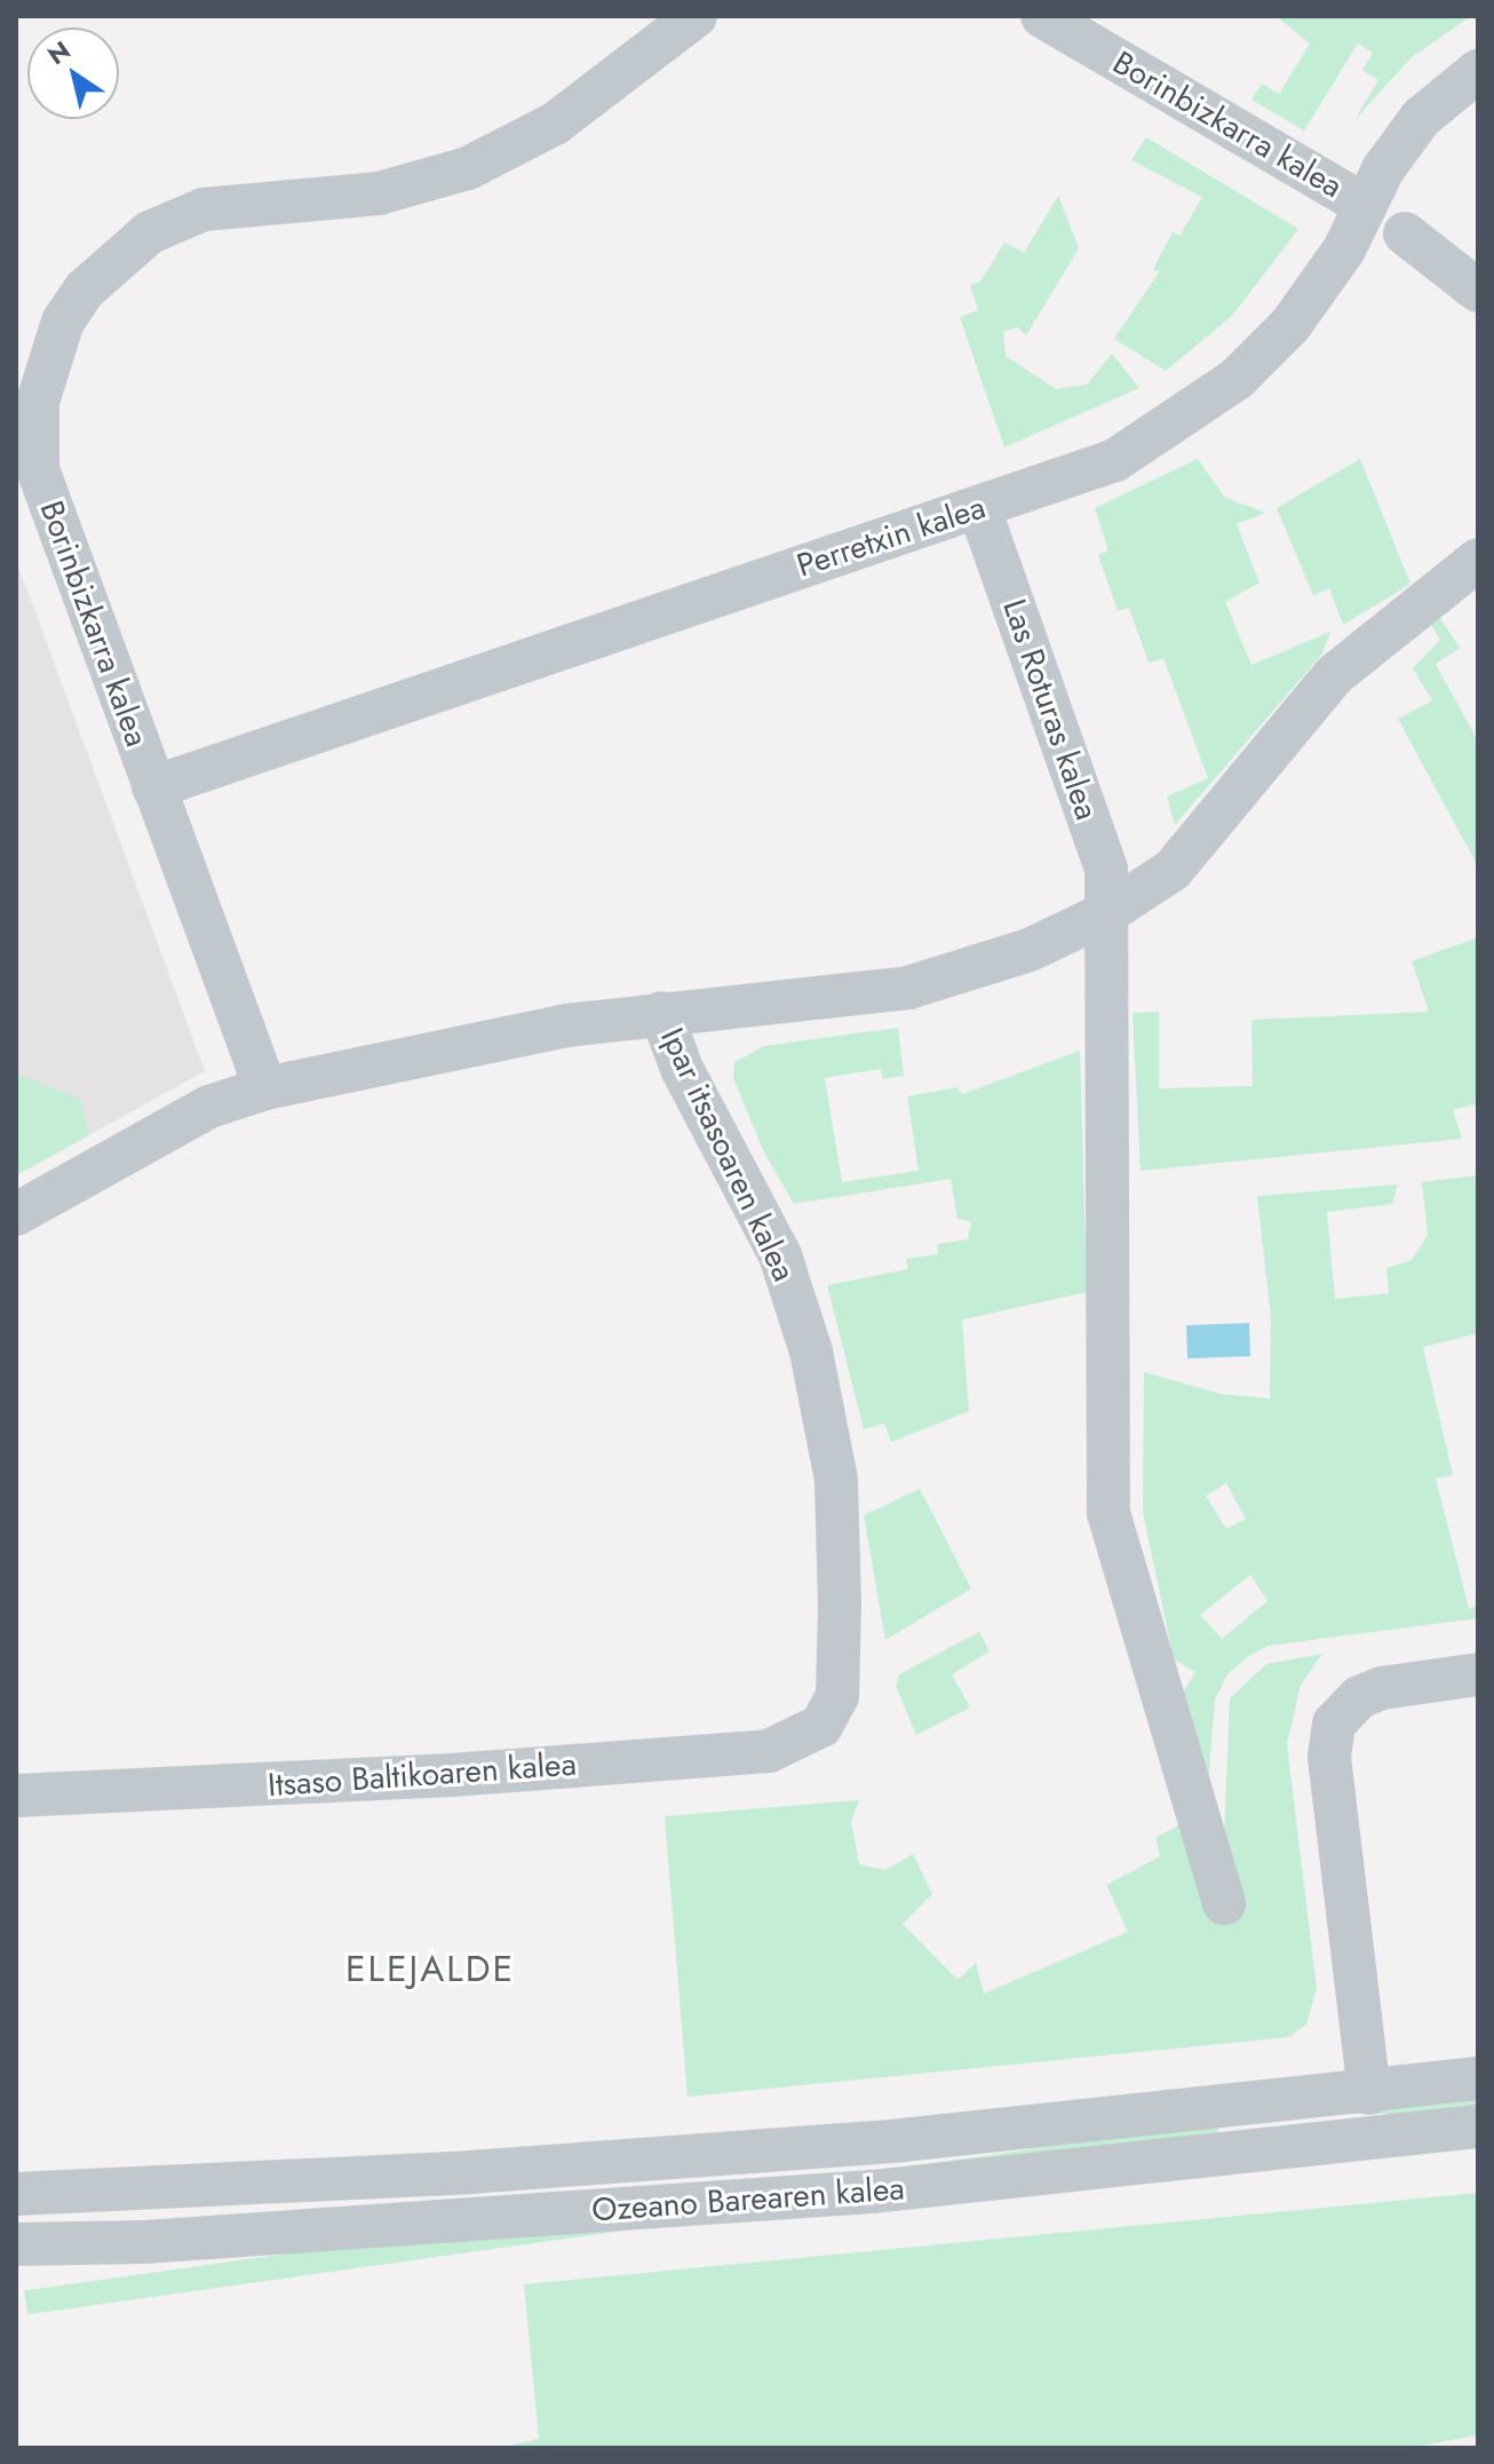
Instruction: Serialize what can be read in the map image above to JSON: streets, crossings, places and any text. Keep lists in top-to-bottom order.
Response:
{
  "streets": {
    "street": [
      "Borinbizkarra kalea",
      "Perretxin kalea",
      "Las Roturas kalea",
      "Ipar itsasoaren kalea",
      "Itsaso Baltikoaren kalea",
      "Ozeano Barearen kalea"
    ]
  },
  "crossings": [
    ["Borinbizkarra kalea", "Perretxin kalea"],
    ["Perretxin kalea", "Las Roturas kalea"],
    ["Ipar itsasoaren kalea", "Itsaso Baltikoaren kalea"]
  ],
  "districts": ["ELEJALDE"],
  "north": "top left"
}
